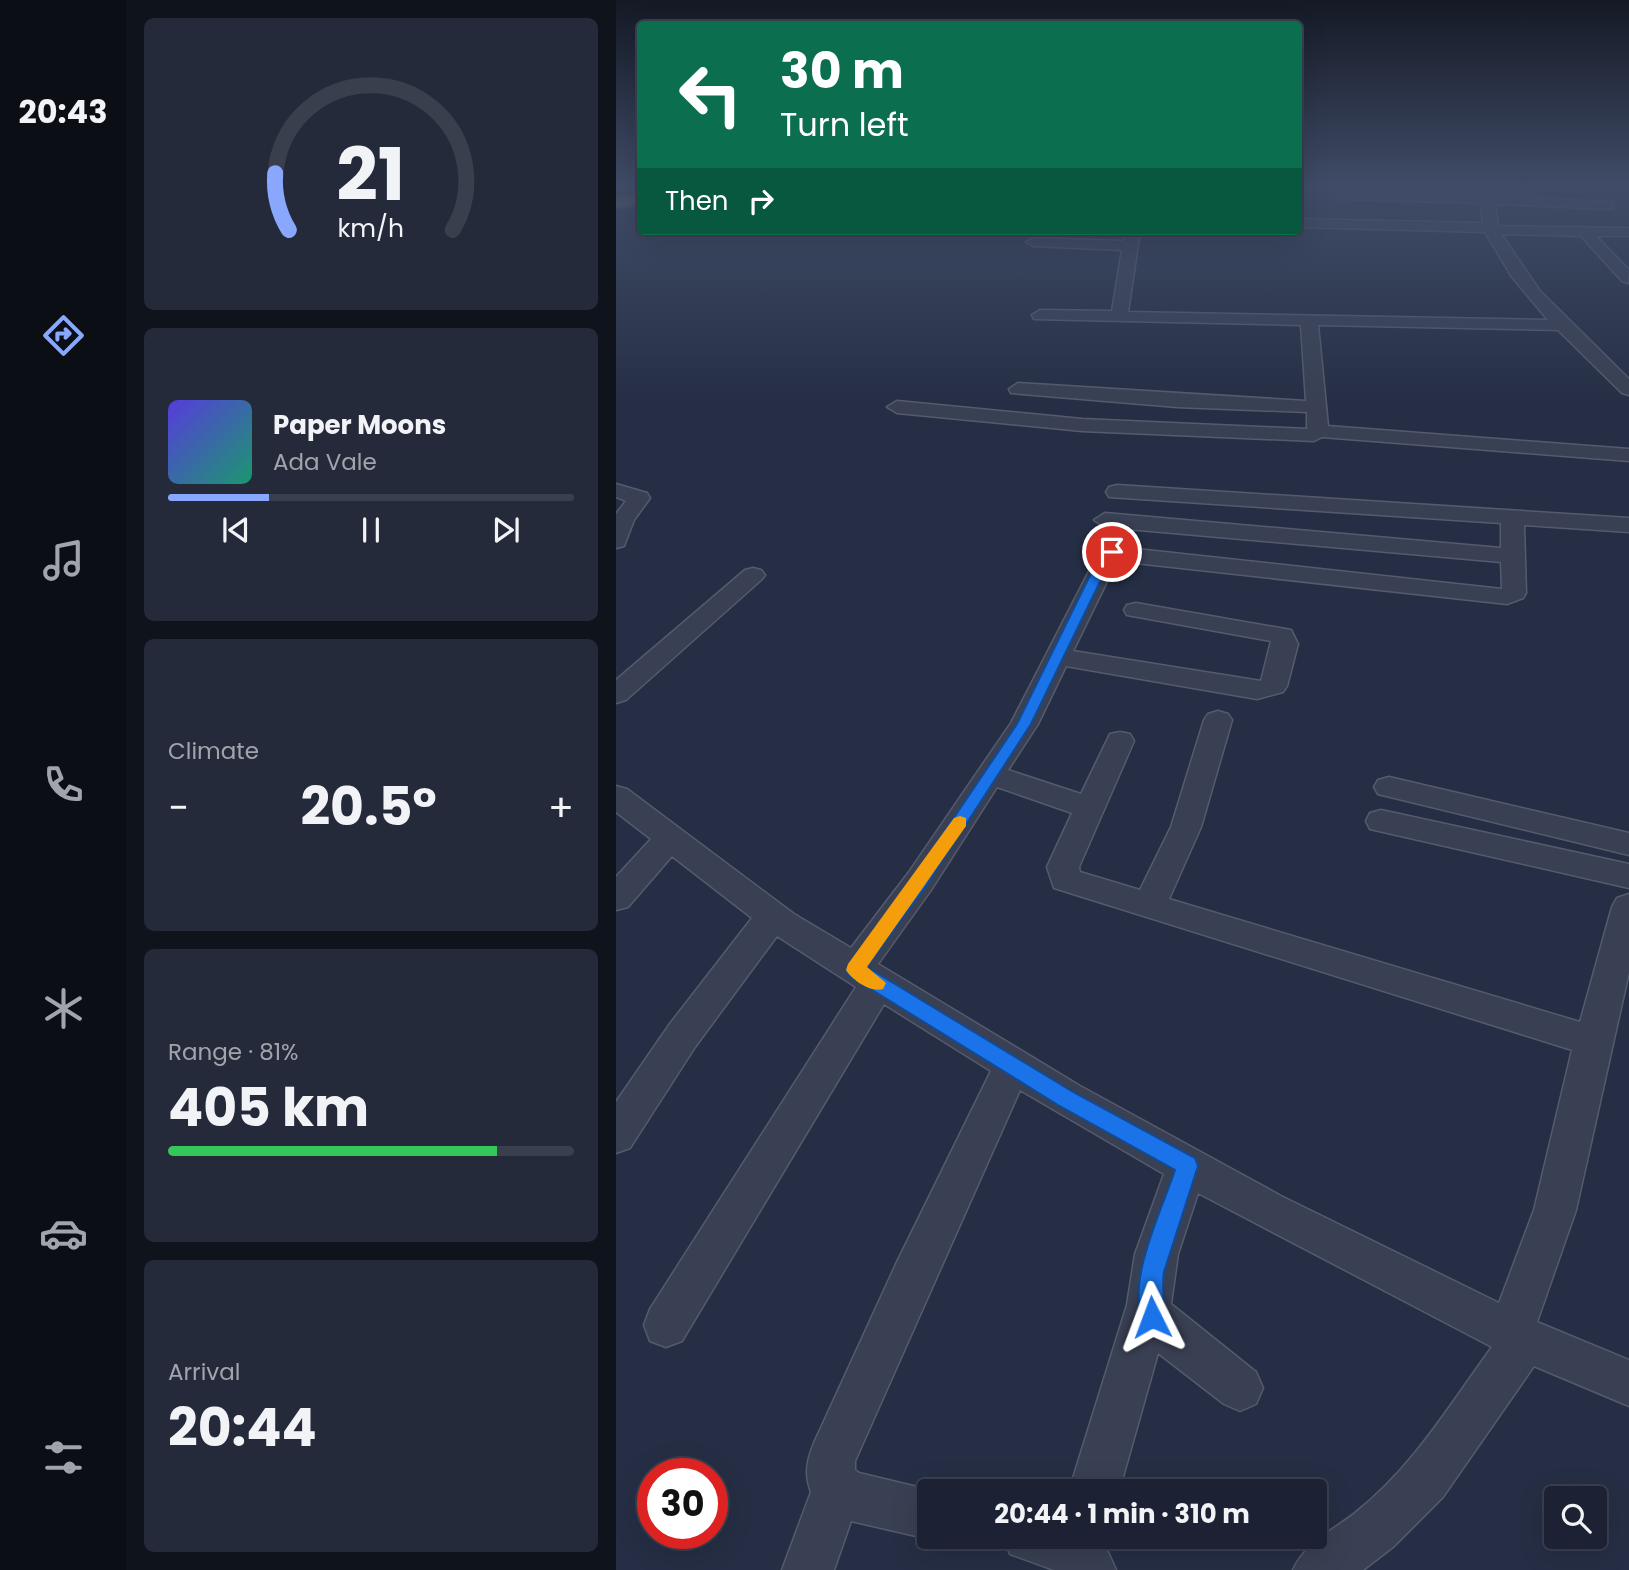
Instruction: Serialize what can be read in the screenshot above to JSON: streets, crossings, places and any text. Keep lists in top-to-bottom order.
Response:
{
  "page": {
    "tabs": "20:43",
    "turn": ["30 m", "Turn left"],
    "then": "Then",
    "song": ["Paper Moons", "Ada Vale"],
    "tile": [
      "Climate",
      ["Range · 81%", "405 km"],
      ["Arrival", "20:44"]
    ],
    "heat": ["−", "20.5°", "+"],
    "limit": "30",
    "trip": "20:44 · 1 min · 310 m",
    "gauge": ["21", "km/h"]
  }
}
